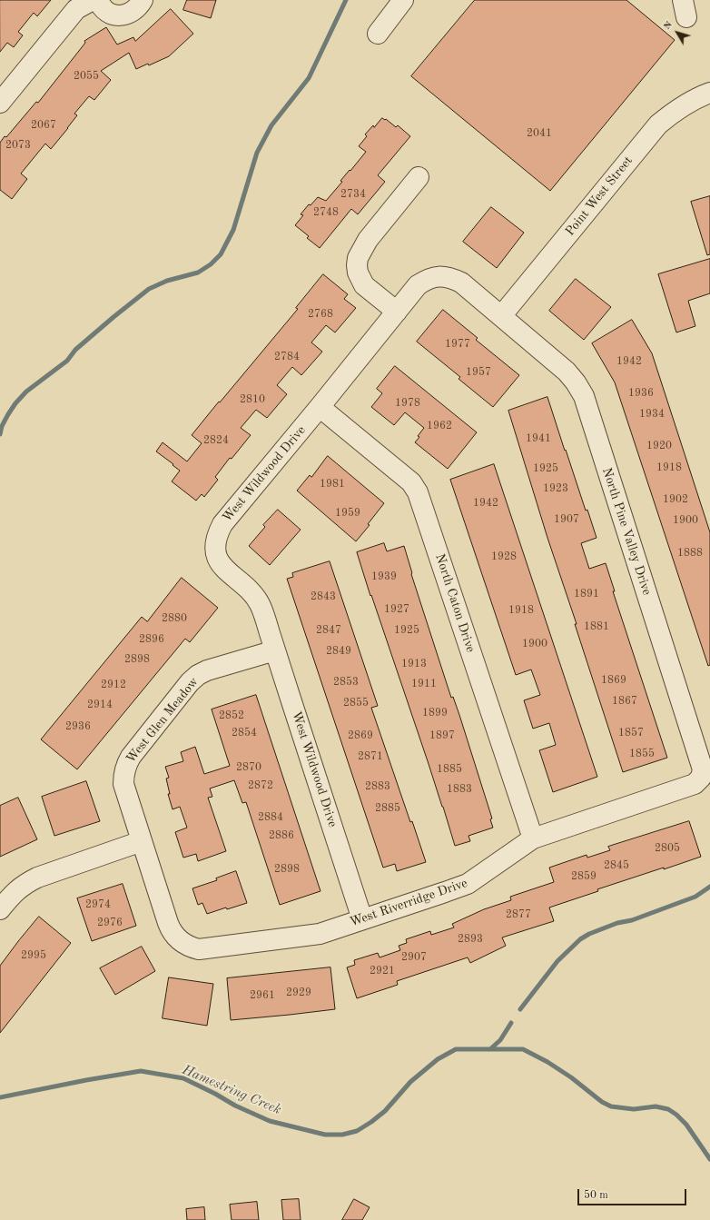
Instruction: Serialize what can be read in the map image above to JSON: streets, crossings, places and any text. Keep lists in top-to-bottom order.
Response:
{
  "streets": {
    "street": [
      "Point West Street",
      "West Wildwood Drive",
      "North Pine Valley Drive",
      "North Caton Drive",
      "West Glen Meadow",
      "West Riverridge Drive"
    ]
  },
  "crossings": [
    ["Point West Street", "West Wildwood Drive"],
    ["Point West Street", "North Pine Valley Drive"],
    ["West Wildwood Drive", "North Pine Valley Drive"],
    ["West Wildwood Drive", "North Caton Drive"],
    ["West Wildwood Drive", "West Glen Meadow"],
    ["West Wildwood Drive", "West Riverridge Drive"],
    ["North Pine Valley Drive", "West Riverridge Drive"],
    ["North Caton Drive", "West Riverridge Drive"],
    ["West Glen Meadow", "West Riverridge Drive"]
  ],
  "water": ["Hamestring Creek"],
  "house_numbers": [
    "2055",
    "2067",
    "2041",
    "2073",
    "2734",
    "2748",
    "2768",
    "1977",
    "2784",
    "1942",
    "1957",
    "1936",
    "2810",
    "1978",
    "1934",
    "1962",
    "1941",
    "2824",
    "1920",
    "1918",
    "1925",
    "1981",
    "1923",
    "1902",
    "1942",
    "1959",
    "1907",
    "1900",
    "1888",
    "1928",
    "1939",
    "1891",
    "2843",
    "1927",
    "1918",
    "2880",
    "1881",
    "2847",
    "1925",
    "2896",
    "1900",
    "2849",
    "2898",
    "1913",
    "1869",
    "2853",
    "1911",
    "2912",
    "1867",
    "2855",
    "2914",
    "1899",
    "2852",
    "2936",
    "2854",
    "1857",
    "2869",
    "1897",
    "1855",
    "2871",
    "2870",
    "1885",
    "2872",
    "2883",
    "1883",
    "2885",
    "2884",
    "2886",
    "2805",
    "2845",
    "2898",
    "2859",
    "2974",
    "2877",
    "2976",
    "2893",
    "2995",
    "2907",
    "2921",
    "2929",
    "2961"
  ],
  "scale_bar": "50 m",
  "north": "top left"
}
